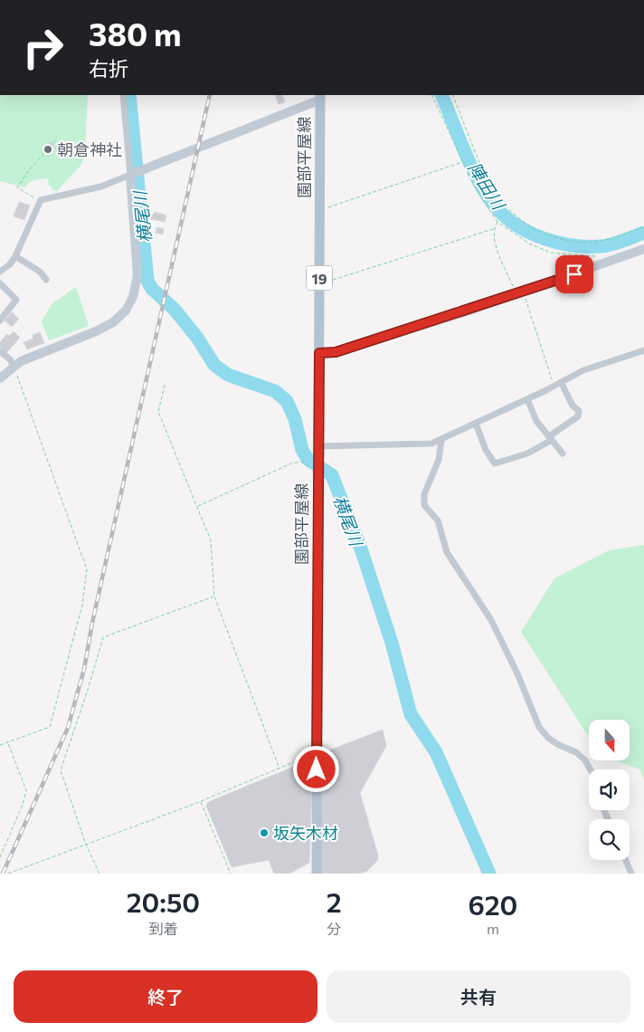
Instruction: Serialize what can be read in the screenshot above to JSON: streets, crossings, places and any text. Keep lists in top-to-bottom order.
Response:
{
  "streets": {
    "main road": ["園部平屋線", "19"]
  },
  "water": ["陣田川", "横尾川"],
  "places": ["朝倉神社", "坂矢木材"],
  "north": "bottom",
  "page": {
    "turn": ["380 m", "右折"],
    "eta": [
      "20:50",
      "到着",
      "2",
      "分",
      "620",
      "m"
    ],
    "buttons": ["終了", "共有"]
  }
}
